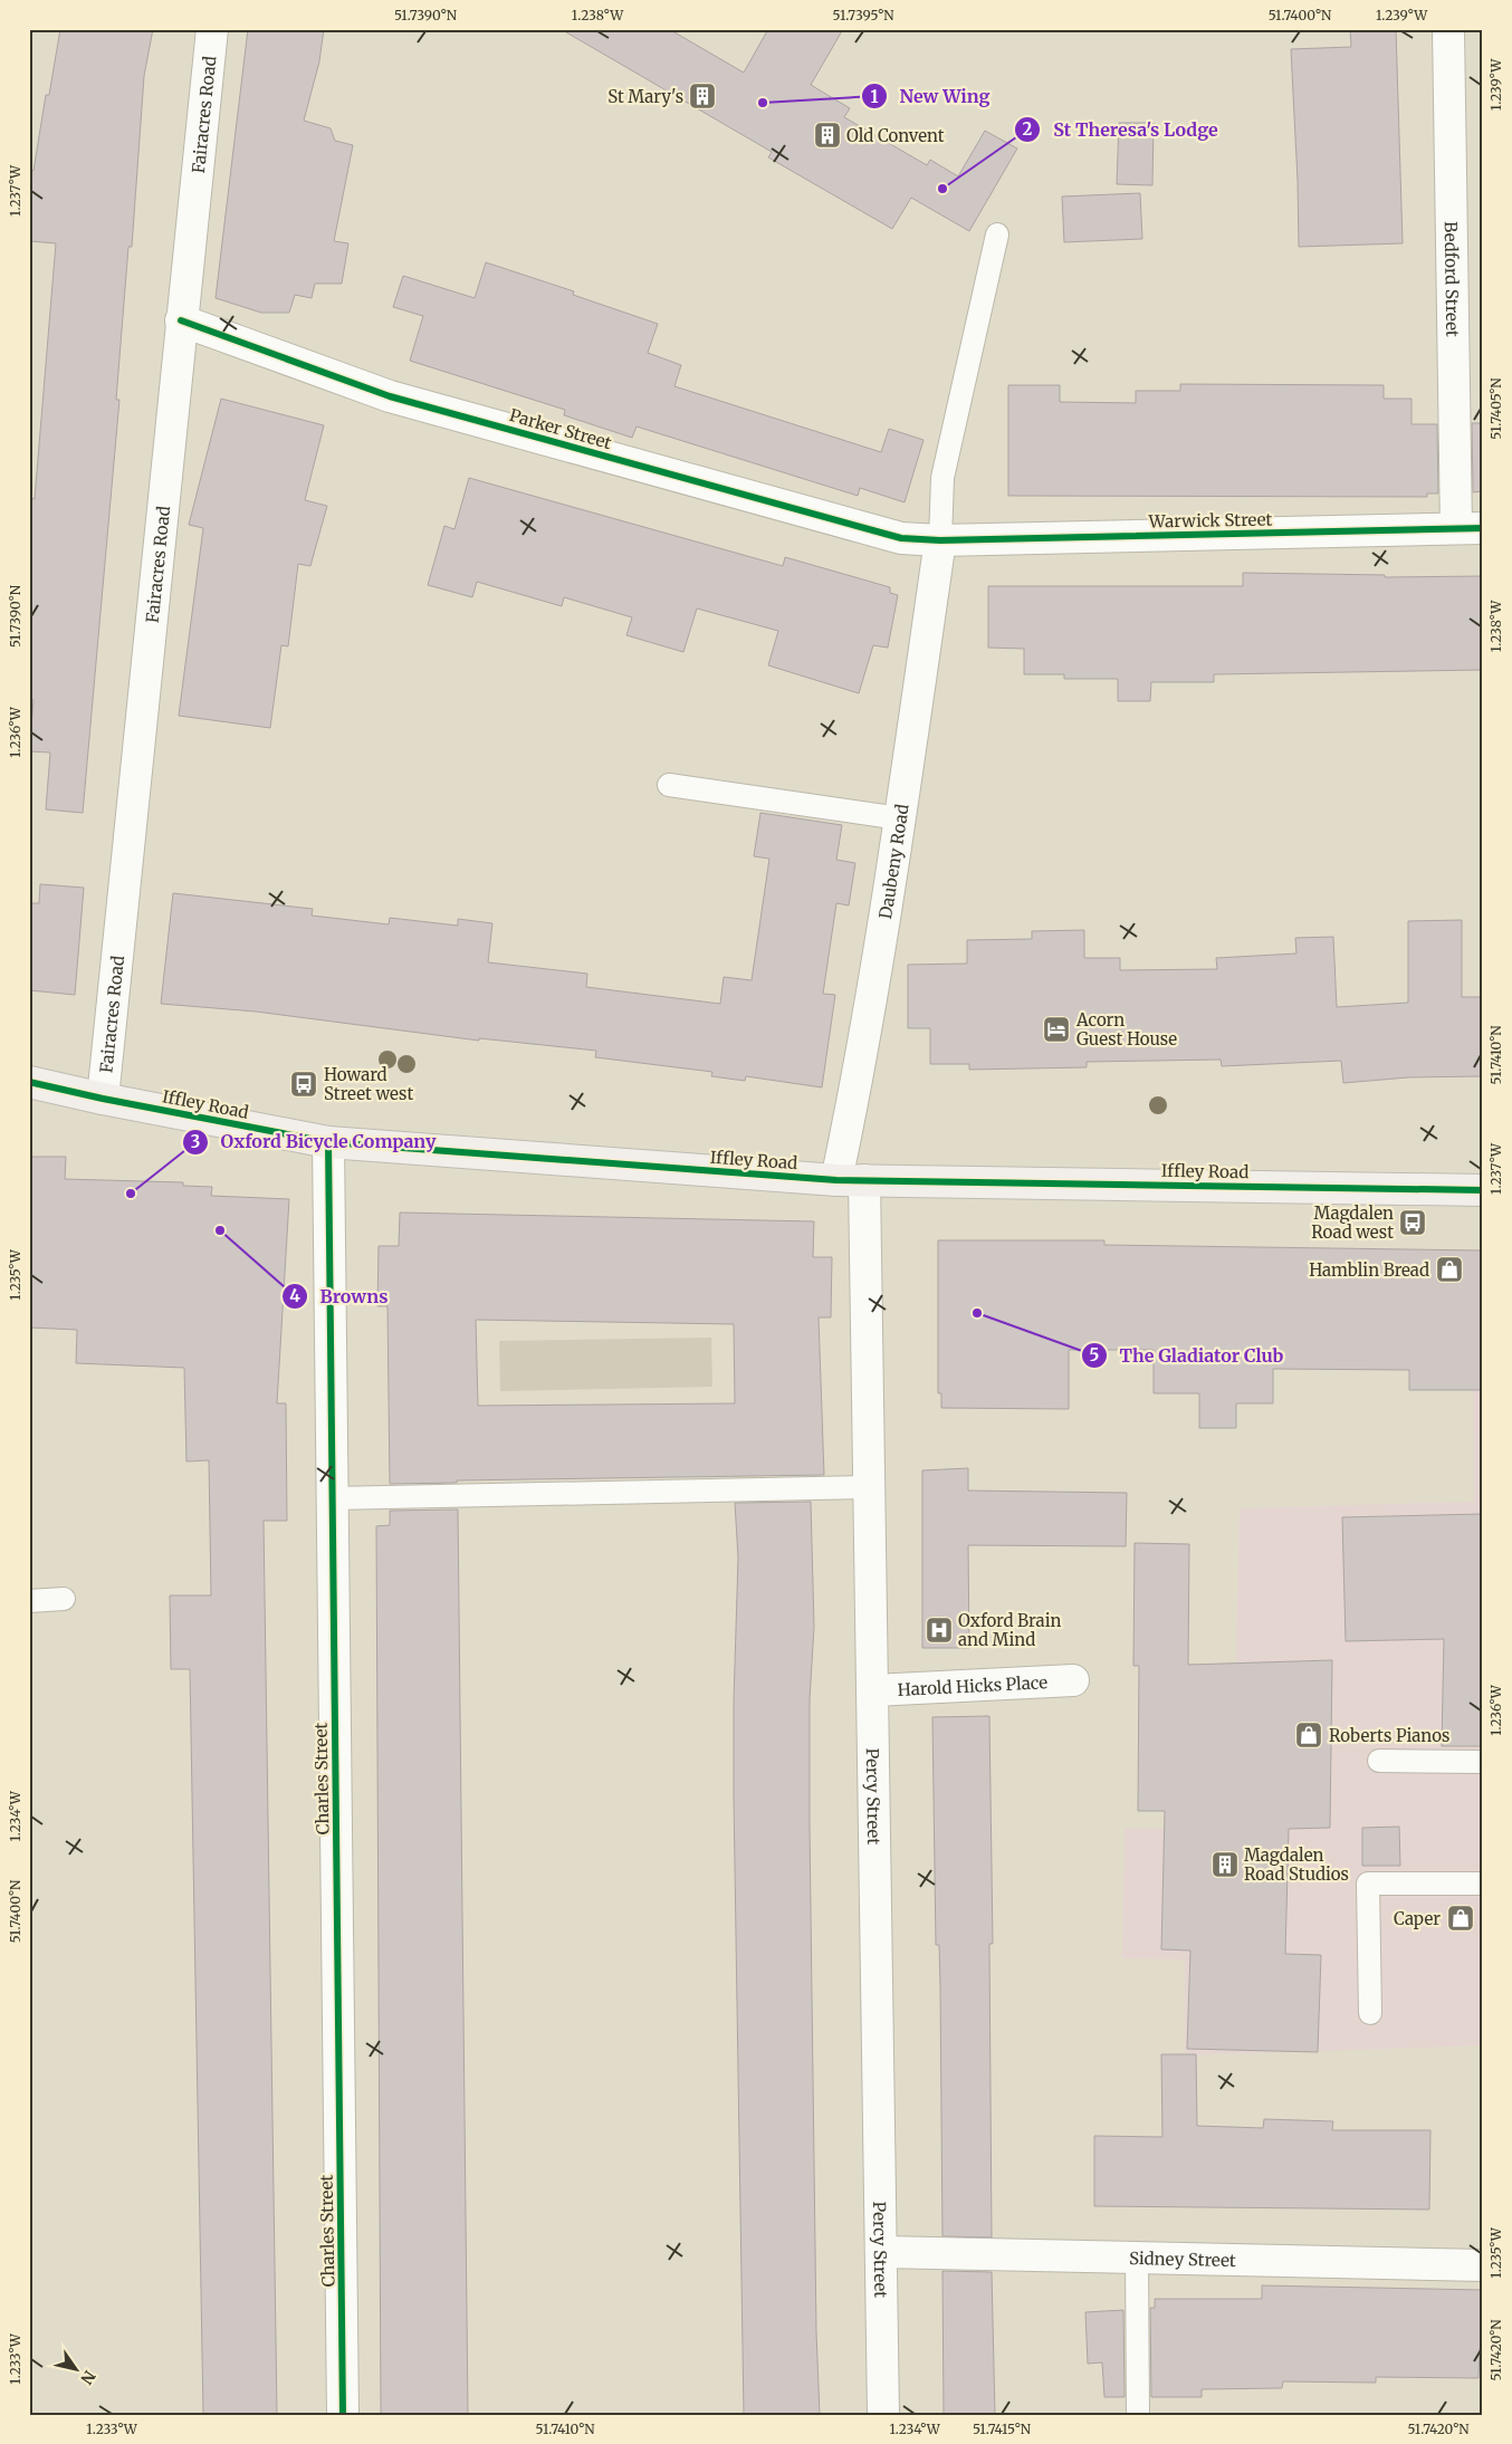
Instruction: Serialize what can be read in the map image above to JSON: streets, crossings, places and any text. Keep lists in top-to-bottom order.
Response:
{
  "streets": {
    "main road": ["Iffley Road"],
    "street": [
      "Fairacres Road",
      "Bedford Street",
      "Parker Street",
      "Warwick Street",
      "Daubeny Road",
      "Harold Hicks Place",
      "Charles Street",
      "Percy Street",
      "Sidney Street"
    ]
  },
  "crossings": [
    ["Fairacres Road", "Parker Street"],
    ["Fairacres Road", "Iffley Road"],
    ["Bedford Street", "Warwick Street"],
    ["Parker Street", "Warwick Street"],
    ["Parker Street", "Daubeny Road"],
    ["Warwick Street", "Daubeny Road"],
    ["Daubeny Road", "Iffley Road"],
    ["Daubeny Road", "Percy Street"],
    ["Iffley Road", "Charles Street"],
    ["Iffley Road", "Percy Street"],
    ["Harold Hicks Place", "Percy Street"],
    ["Percy Street", "Sidney Street"]
  ],
  "places": {
    "building": ["St Mary's", "Old Convent", "Magdalen Road Studios"],
    "other": [
      "New Wing",
      "St Theresa's Lodge",
      "Oxford Bicycle Company",
      "Browns",
      "The Gladiator Club"
    ],
    "hotel": ["Acorn Guest House"],
    "bus stop": ["Howard Street west", "Magdalen Road west"],
    "shop": ["Hamblin Bread", "Roberts Pianos", "Caper"],
    "hospital": ["Oxford Brain and Mind"]
  },
  "north": "bottom right",
  "coordinates": [
    "51.7390°N",
    "1.238°W",
    "51.7395°N",
    "51.7400°N",
    "1.239°W",
    "1.237°W",
    "51.7405°N",
    "1.236°W",
    "51.7410°N",
    "1.235°W",
    "1.234°W",
    "51.7420°N",
    "1.233°W",
    "51.7415°N"
  ]
}
